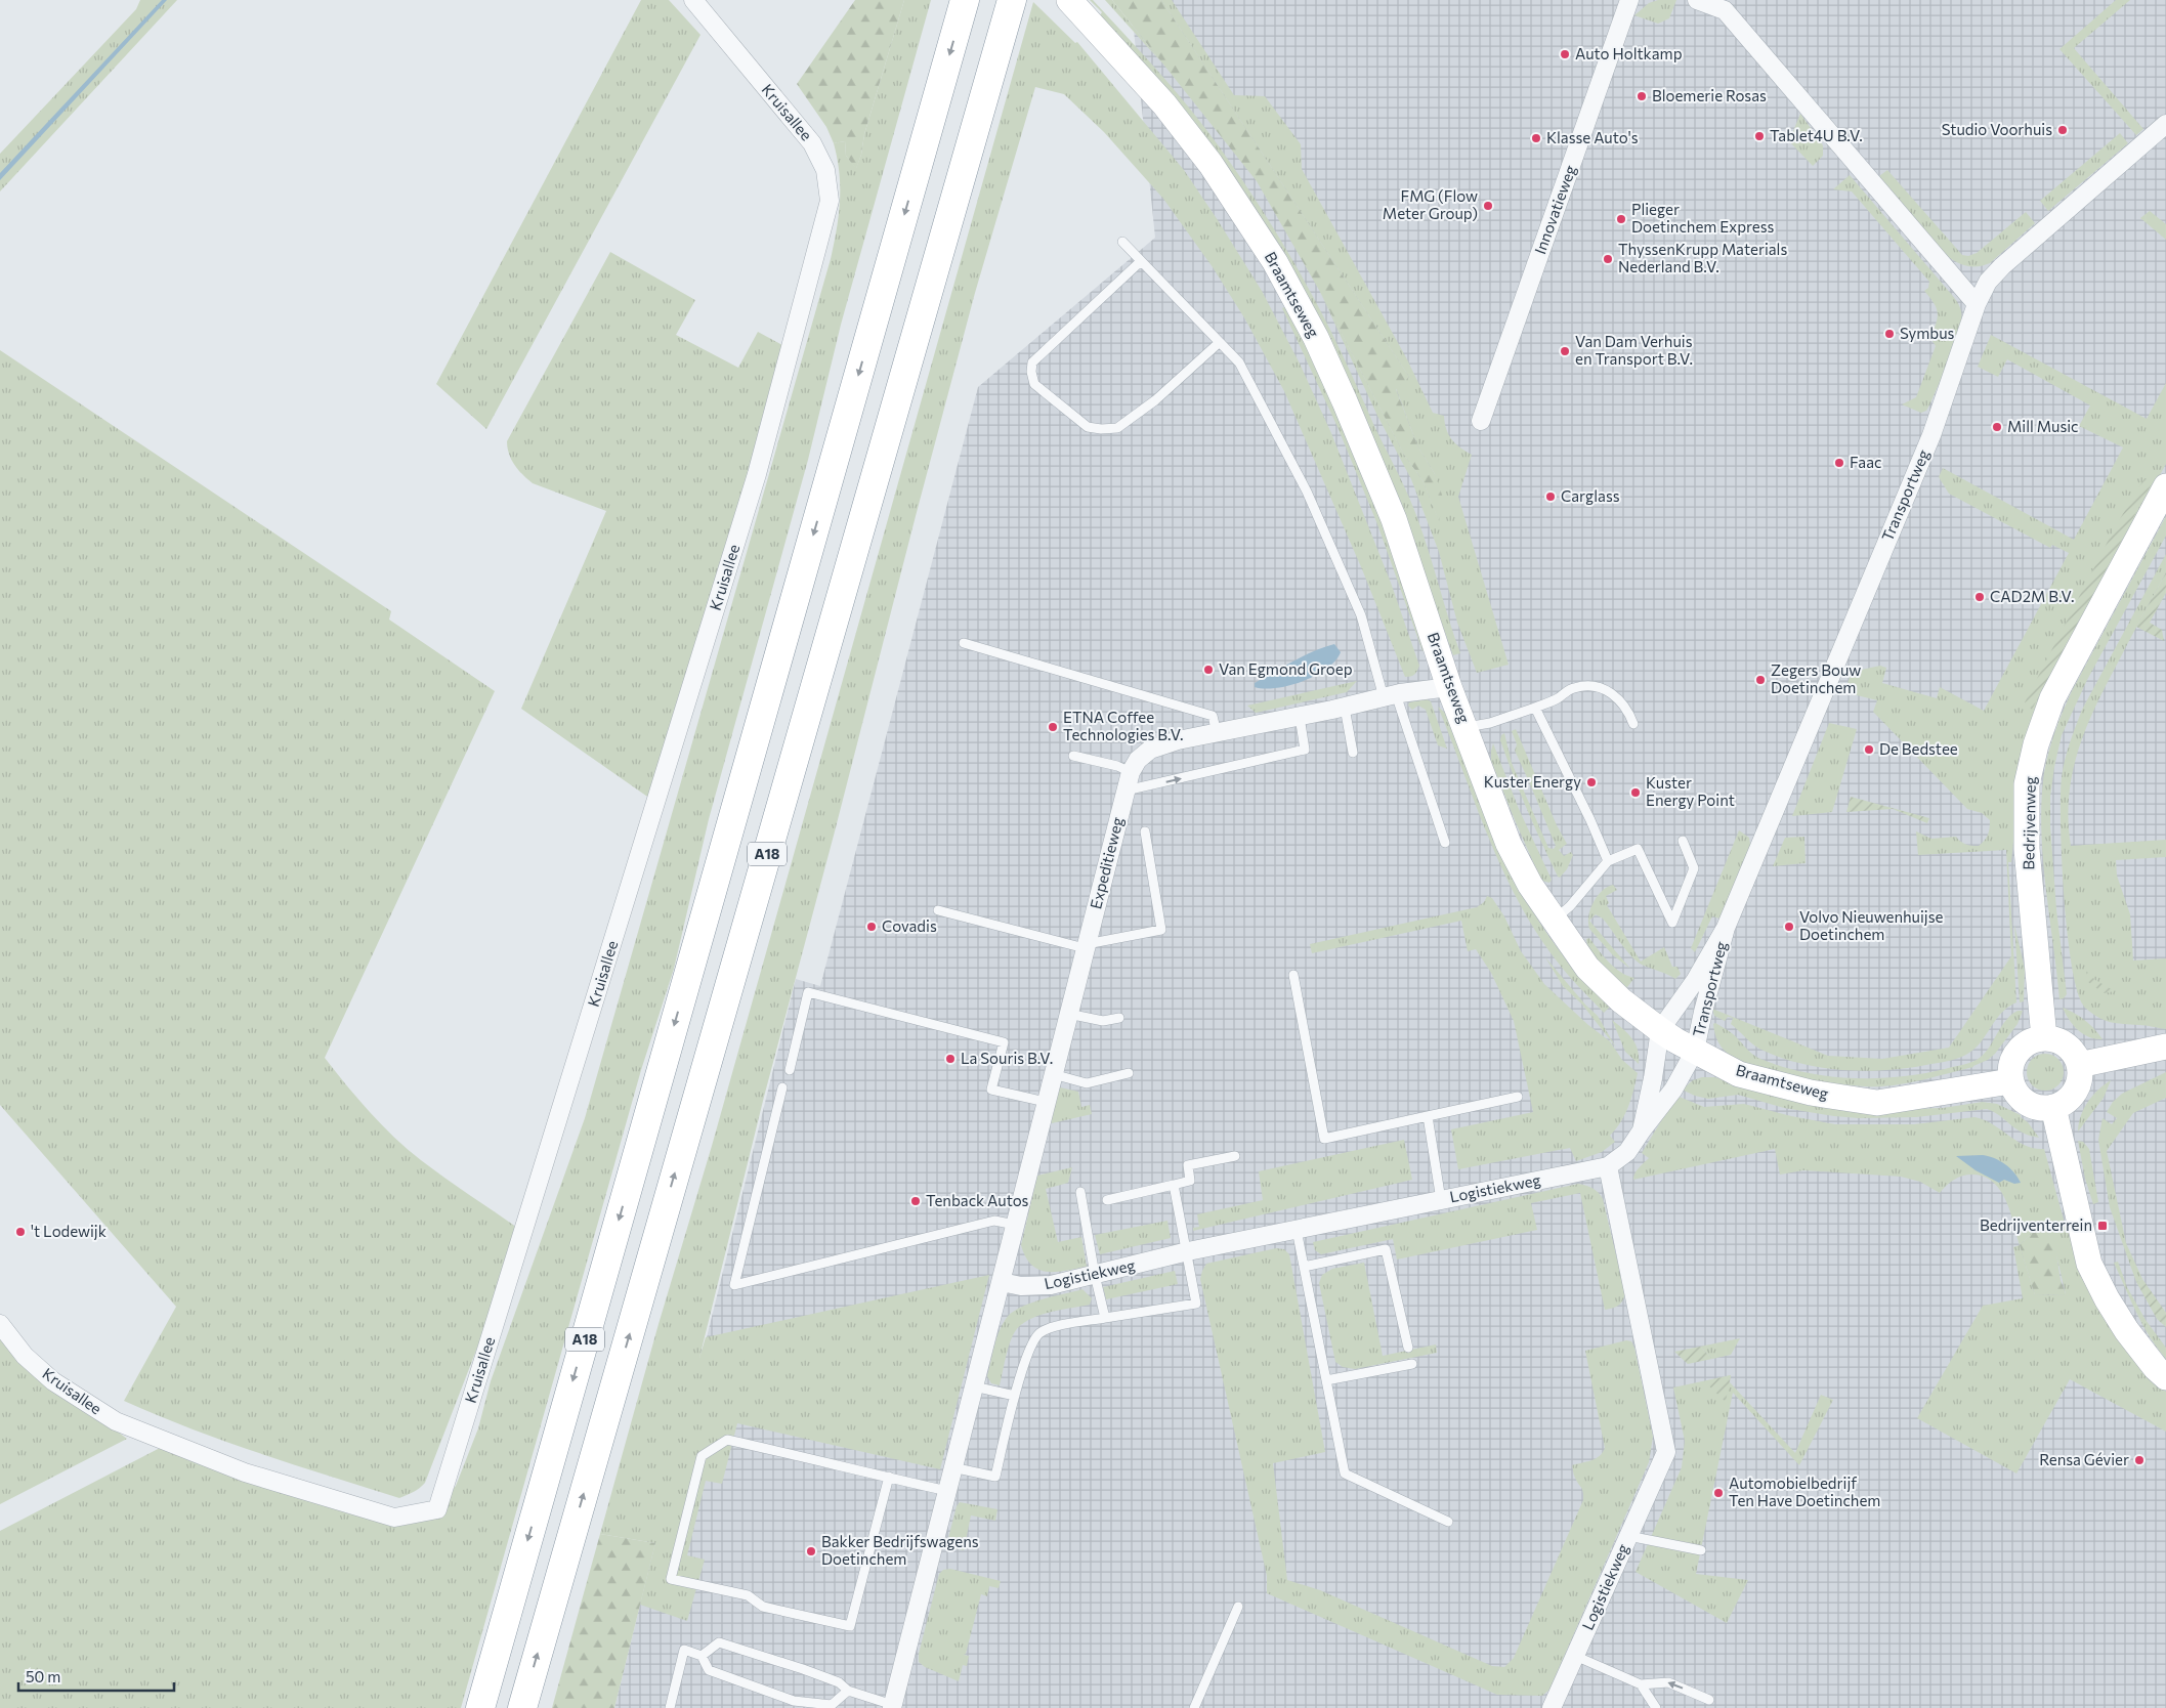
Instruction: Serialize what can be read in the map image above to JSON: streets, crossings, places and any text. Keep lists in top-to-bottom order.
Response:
{
  "streets": {
    "highway": ["A18"],
    "street": [
      "Kruisallee",
      "Innovatieweg",
      "Braamtseweg",
      "Transportweg",
      "Bedrijvenweg",
      "Expeditieweg",
      "Logistiekweg"
    ]
  },
  "crossings": [
    ["Braamtseweg", "Transportweg"],
    ["Braamtseweg", "Bedrijvenweg"],
    ["Braamtseweg", "Expeditieweg"],
    ["Braamtseweg", "Logistiekweg"],
    ["Transportweg", "Logistiekweg"],
    ["Expeditieweg", "Logistiekweg"]
  ],
  "places": {
    "other": [
      "Auto Holtkamp",
      "Bloemerie Rosas",
      "Studio Voorhuis",
      "Tablet4U B.V.",
      "Klasse Auto's",
      "FMG (Flow Meter Group)",
      "Plieger Doetinchem Express",
      "ThyssenKrupp Materials Nederland B.V.",
      "Symbus",
      "Van Dam Verhuis en Transport B.V.",
      "Mill Music",
      "Faac",
      "Carglass",
      "CAD2M B.V.",
      "Van Egmond Groep",
      "Zegers Bouw Doetinchem",
      "ETNA Coffee Technologies B.V.",
      "De Bedstee",
      "Kuster Energy",
      "Kuster Energy Point",
      "Covadis",
      "Volvo Nieuwenhuijse Doetinchem",
      "La Souris B.V.",
      "Tenback Autos",
      "'t Lodewijk",
      "Rensa Gévier",
      "Automobielbedrijf Ten Have Doetinchem",
      "Bakker Bedrijfswagens Doetinchem"
    ],
    "transit": ["Bedrijventerrein"]
  },
  "scale_bar": "50 m"
}
